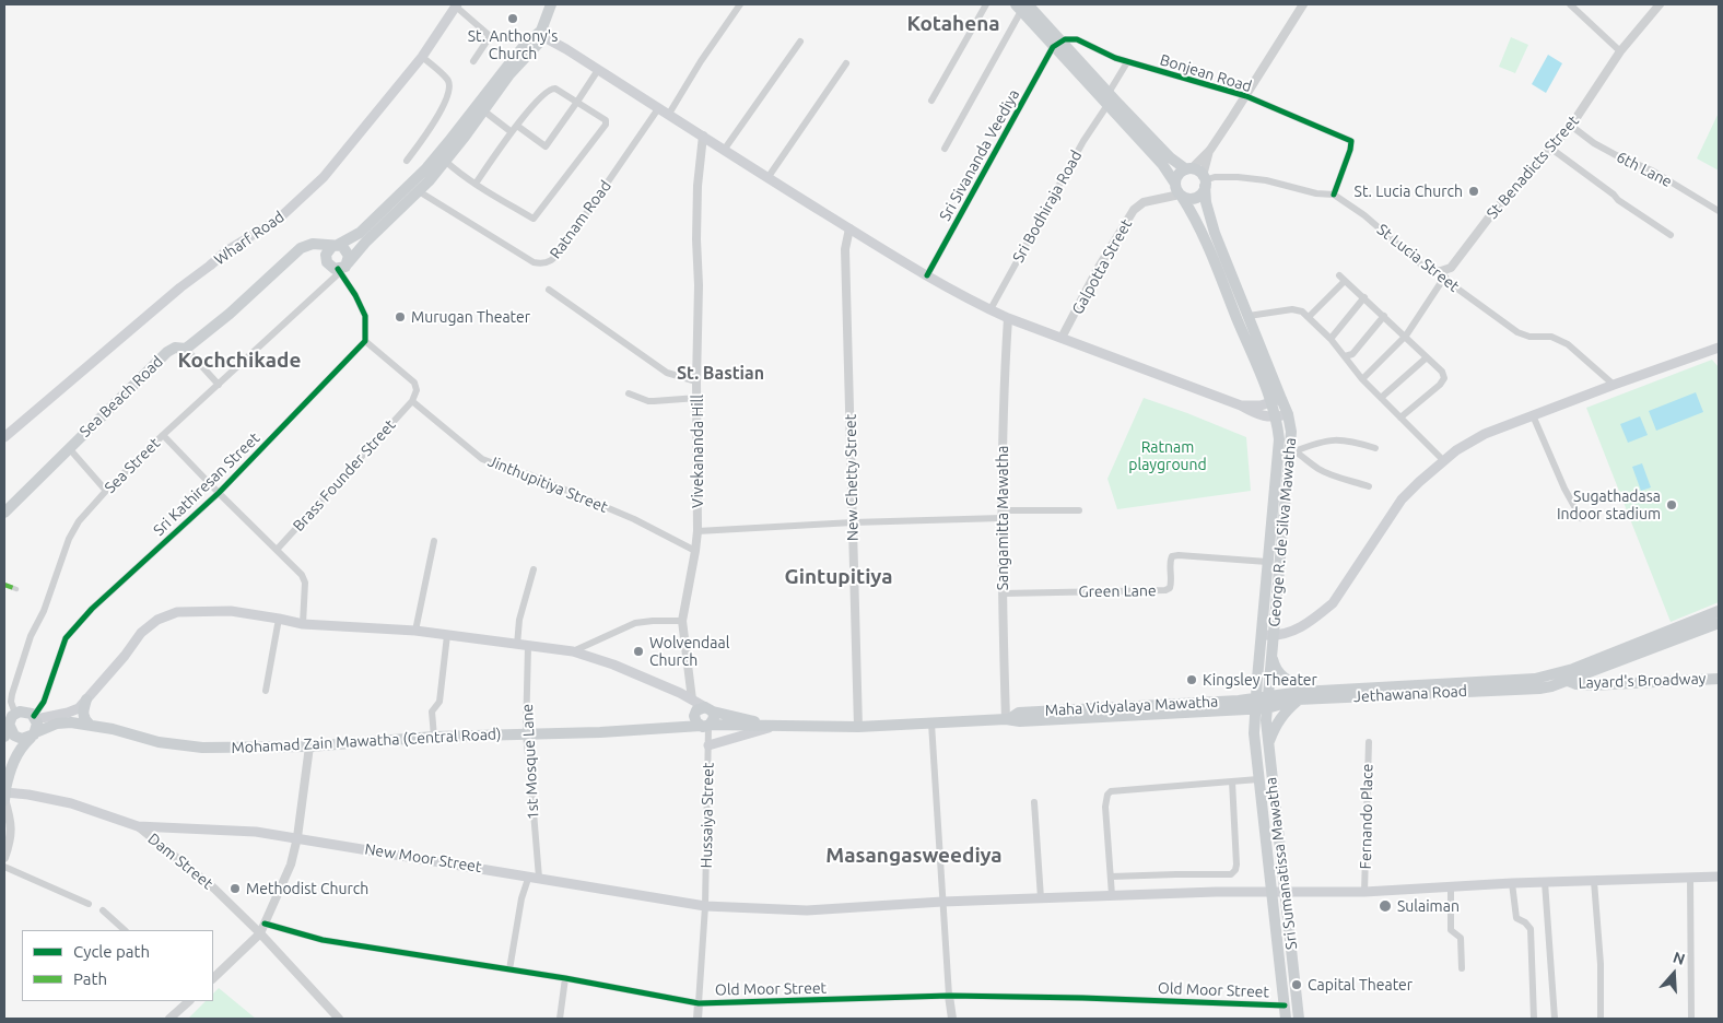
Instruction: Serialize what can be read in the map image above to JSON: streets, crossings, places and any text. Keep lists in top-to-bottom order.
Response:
{
  "streets": {
    "main road": [
      "Wharf Road",
      "Sea Beach Road",
      "Sea Street",
      "George R. de Silva Mawatha",
      "Layard's Broadway",
      "Jethawana Road",
      "Maha Vidyalaya Mawatha",
      "Mohamad Zain Mawatha (Central Road)",
      "New Moor Street",
      "Dam Street",
      "Sri Sumanatissa Mawatha"
    ],
    "street": [
      "Bonjean Road",
      "Sri Sivananda Veediya",
      "St Benadicts Street",
      "6th Lane",
      "Sri Bodhiraja Road",
      "Ratnam Road",
      "St Lucia Street",
      "Galpotta Street",
      "Vivekananda Hill",
      "Brass Founder Street",
      "New Chetty Street",
      "Sri Kathiresan Street",
      "Jinthupitiya Street",
      "Sangamitta Mawatha",
      "Green Lane",
      "1st Mosque Lane",
      "Hussaiya Street",
      "Fernando Place",
      "Old Moor Street"
    ]
  },
  "crossings": [
    ["Bonjean Road", "Sri Sivananda Veediya"],
    ["Bonjean Road", "St Lucia Street"],
    ["Bonjean Road", "George R. de Silva Mawatha"],
    ["Sri Sivananda Veediya", "George R. de Silva Mawatha"],
    ["St Benadicts Street", "6th Lane"],
    ["St Benadicts Street", "St Lucia Street"],
    ["Sri Bodhiraja Road", "George R. de Silva Mawatha"],
    ["St Lucia Street", "Galpotta Street"],
    ["St Lucia Street", "George R. de Silva Mawatha"],
    ["Galpotta Street", "George R. de Silva Mawatha"],
    ["Vivekananda Hill", "Jinthupitiya Street"],
    ["Sea Street", "Sri Kathiresan Street"],
    ["Sea Street", "Mohamad Zain Mawatha (Central Road)"],
    ["Brass Founder Street", "Jinthupitiya Street"],
    ["New Chetty Street", "Maha Vidyalaya Mawatha"],
    ["Sri Kathiresan Street", "Mohamad Zain Mawatha (Central Road)"],
    ["Sangamitta Mawatha", "Green Lane"],
    ["Sangamitta Mawatha", "Maha Vidyalaya Mawatha"],
    ["George R. de Silva Mawatha", "Green Lane"],
    ["George R. de Silva Mawatha", "Jethawana Road"],
    ["George R. de Silva Mawatha", "Maha Vidyalaya Mawatha"],
    ["George R. de Silva Mawatha", "Sri Sumanatissa Mawatha"],
    ["Layard's Broadway", "Jethawana Road"],
    ["Jethawana Road", "Maha Vidyalaya Mawatha"],
    ["Jethawana Road", "Sri Sumanatissa Mawatha"],
    ["Maha Vidyalaya Mawatha", "Mohamad Zain Mawatha (Central Road)"],
    ["Maha Vidyalaya Mawatha", "Hussaiya Street"],
    ["Maha Vidyalaya Mawatha", "Sri Sumanatissa Mawatha"],
    ["Mohamad Zain Mawatha (Central Road)", "1st Mosque Lane"],
    ["Mohamad Zain Mawatha (Central Road)", "Hussaiya Street"],
    ["1st Mosque Lane", "New Moor Street"],
    ["Hussaiya Street", "New Moor Street"],
    ["Hussaiya Street", "Old Moor Street"],
    ["Fernando Place", "New Moor Street"],
    ["New Moor Street", "Dam Street"],
    ["New Moor Street", "Sri Sumanatissa Mawatha"]
  ],
  "districts": [
    "Kotahena",
    "Kochchikade",
    "St. Bastian",
    "Gintupitiya",
    "Masangasweediya"
  ],
  "parks": ["Ratnam playground"],
  "places": [
    "St. Anthony's Church",
    "St. Lucia Church",
    "Murugan Theater",
    "Sugathadasa Indoor stadium",
    "Wolvendaal Church",
    "Kingsley Theater",
    "Methodist Church",
    "Sulaiman",
    "Capital Theater"
  ],
  "legend": ["Cycle path", "Path"],
  "north": "top"
}
